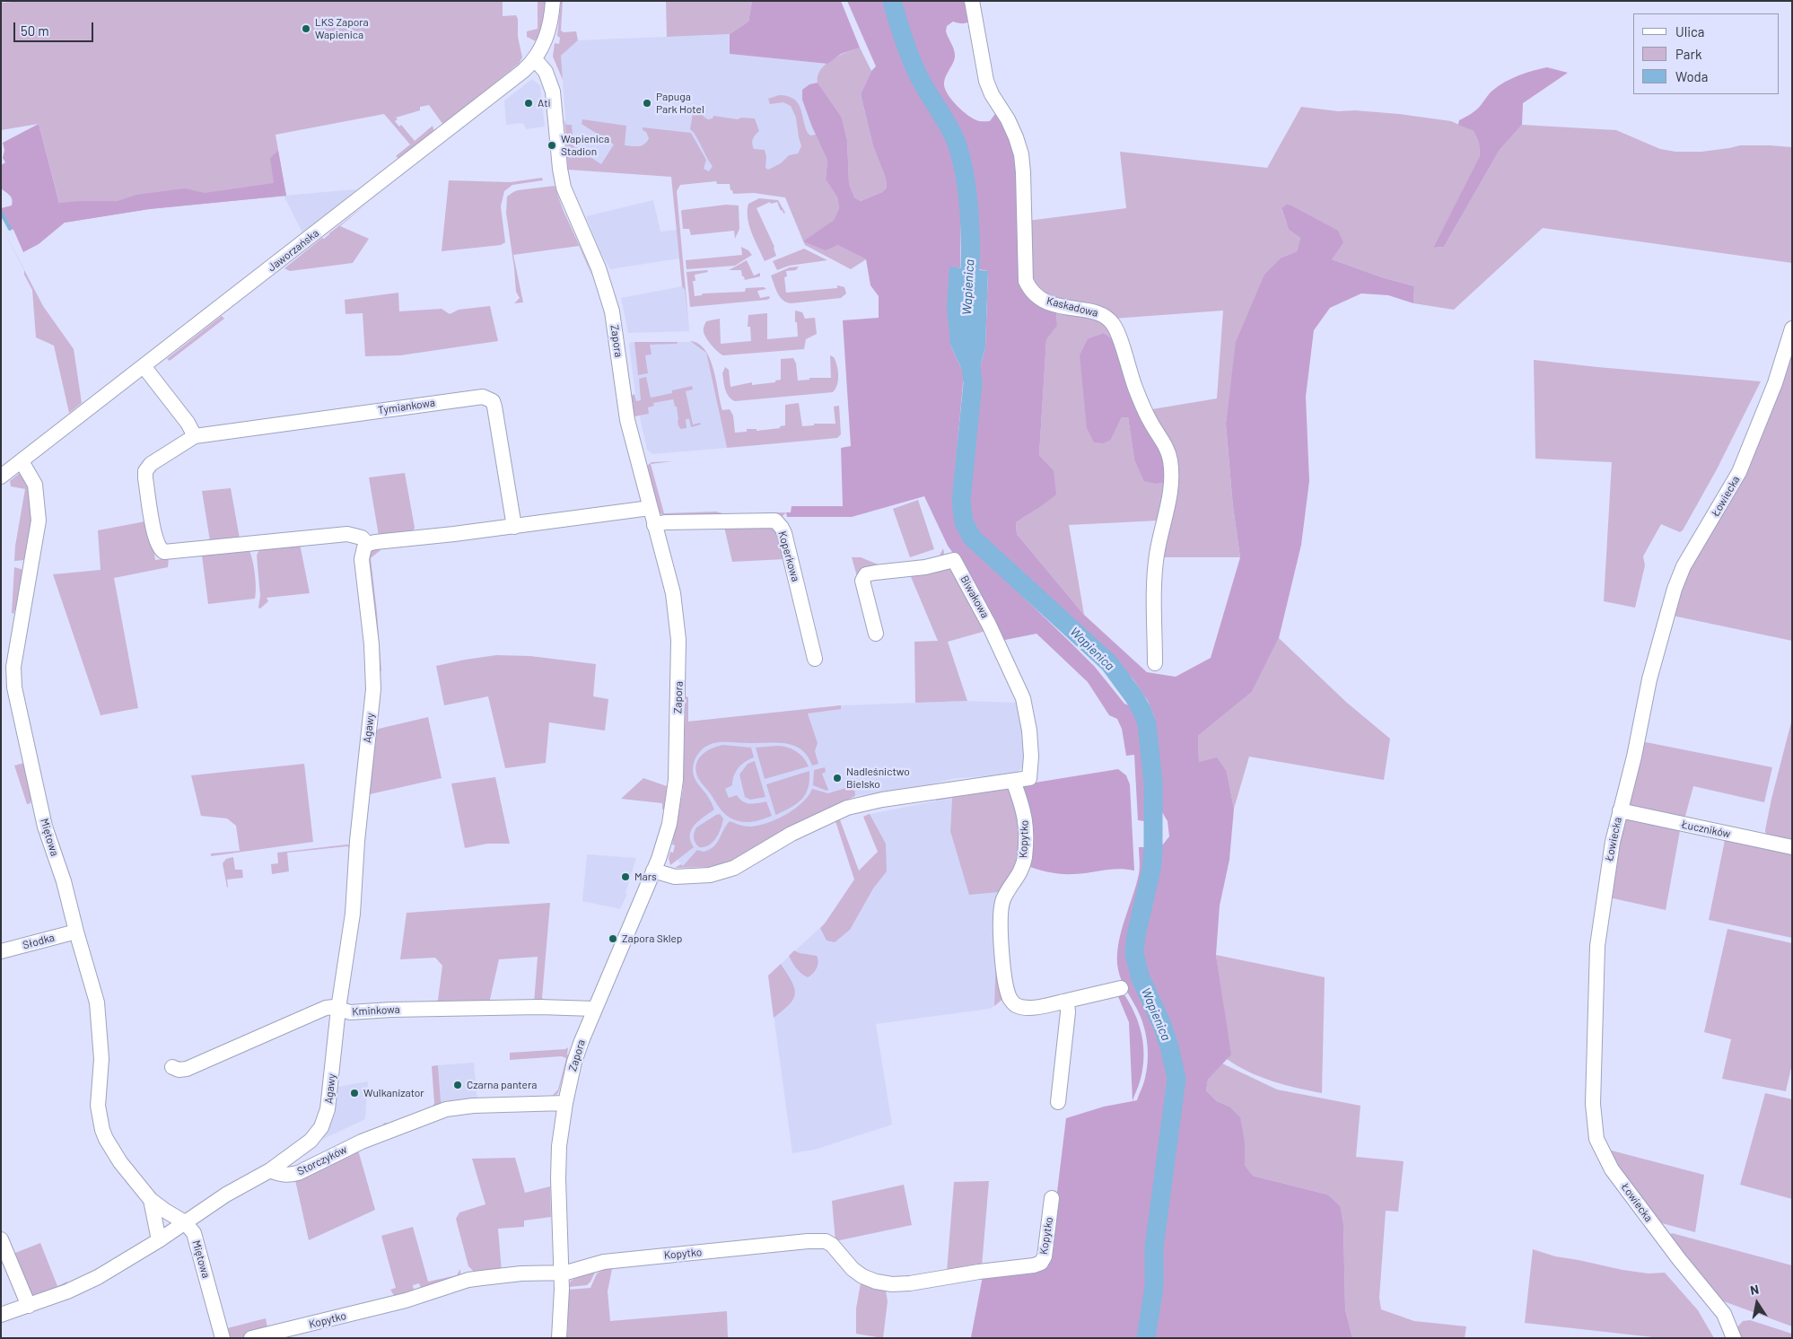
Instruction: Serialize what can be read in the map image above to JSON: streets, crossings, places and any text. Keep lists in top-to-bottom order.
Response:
{
  "streets": {
    "street": [
      "Jaworzańska",
      "Kaskadowa",
      "Zapora",
      "Tymiankowa",
      "Łowiecka",
      "Koperkowa",
      "Biwakowa",
      "Agawy",
      "Łuczników",
      "Miętowa",
      "Kopytko",
      "Słodka",
      "Kminkowa",
      "Storczyków"
    ]
  },
  "crossings": [
    ["Jaworzańska", "Zapora"],
    ["Jaworzańska", "Miętowa"],
    ["Zapora", "Koperkowa"],
    ["Zapora", "Kopytko"],
    ["Zapora", "Kminkowa"],
    ["Zapora", "Storczyków"],
    ["Tymiankowa", "Agawy"],
    ["Łowiecka", "Łuczników"],
    ["Biwakowa", "Kopytko"],
    ["Agawy", "Kminkowa"],
    ["Agawy", "Storczyków"],
    ["Miętowa", "Słodka"]
  ],
  "water": ["Wapienica"],
  "places": [
    "LKS Zapora Wapienica",
    "Ati",
    "Papuga Park Hotel",
    "Wapienica Stadion",
    "Nadleśnictwo Bielsko",
    "Mars",
    "Zapora Sklep",
    "Czarna pantera",
    "Wulkanizator"
  ],
  "legend": ["Ulica", "Park", "Woda"],
  "scale_bar": "50 m",
  "north": "top"
}
